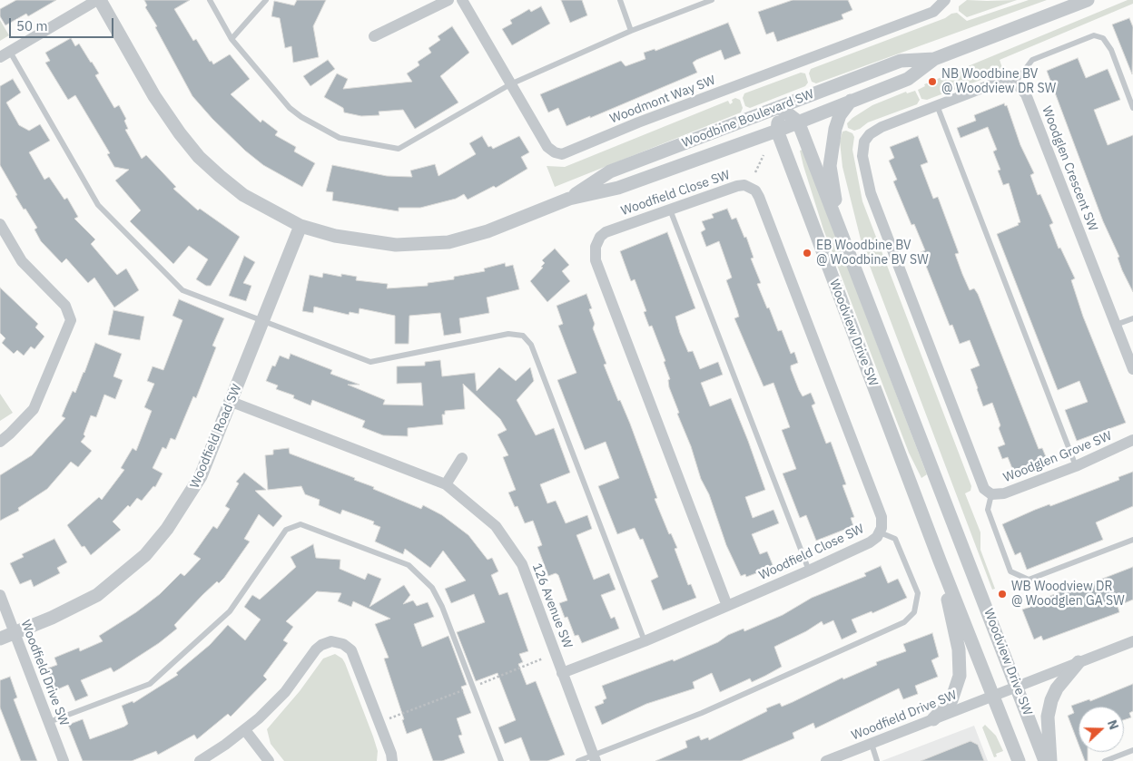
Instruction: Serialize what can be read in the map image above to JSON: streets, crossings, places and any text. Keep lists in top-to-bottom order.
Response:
{
  "streets": {
    "street": [
      "Woodmont Way SW",
      "Woodbine Boulevard SW",
      "Woodglen Crescent SW",
      "Woodfield Close SW",
      "Woodview Drive SW",
      "Woodfield Road SW",
      "Woodglen Grove SW",
      "126 Avenue SW",
      "Woodfield Drive SW"
    ]
  },
  "crossings": [
    ["Woodbine Boulevard SW", "Woodview Drive SW"],
    ["Woodbine Boulevard SW", "Woodfield Road SW"],
    ["Woodfield Close SW", "126 Avenue SW"],
    ["Woodview Drive SW", "Woodfield Drive SW"],
    ["Woodfield Road SW", "126 Avenue SW"],
    ["Woodfield Road SW", "Woodfield Drive SW"]
  ],
  "places": ["NB Woodbine BV @ Woodview DR SW", "EB Woodbine BV @ Woodbine BV SW", "WB Woodview DR @ Woodglen GA SW"],
  "scale_bar": "50 m",
  "north": "right"
}
